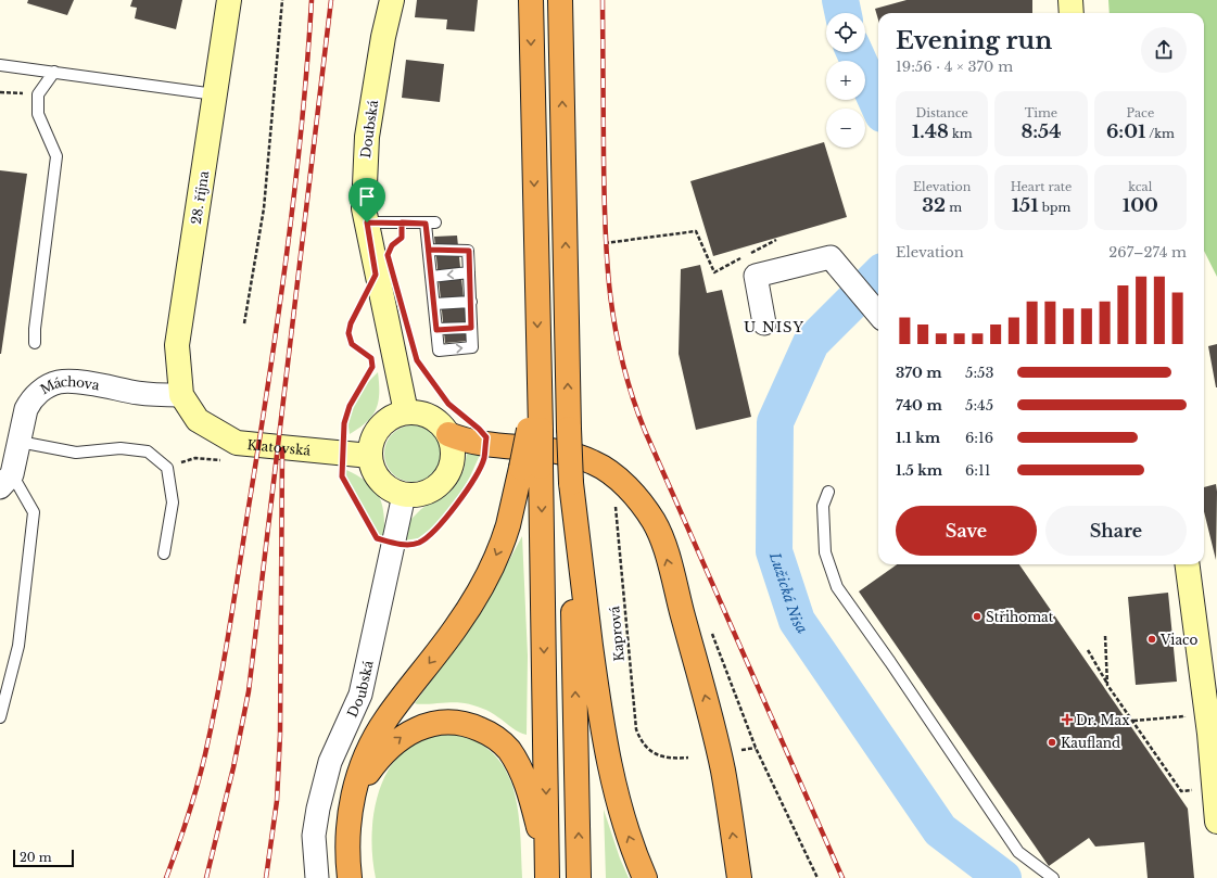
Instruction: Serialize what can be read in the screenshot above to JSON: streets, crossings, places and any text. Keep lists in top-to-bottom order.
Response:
{
  "streets": {
    "street": [
      "Doubská",
      "28. října",
      "Máchova",
      "Klatovská"
    ],
    "path": ["Kaprová"]
  },
  "crossings": [
    ["Doubská", "Klatovská"],
    ["28. října", "Máchova"],
    ["28. října", "Klatovská"],
    ["Máchova", "Klatovská"]
  ],
  "districts": ["U NISY"],
  "water": ["Lužická Nisa"],
  "places": {
    "other": ["Střihomat", "Viaco", "Kaufland"],
    "health": ["Dr. Max"]
  },
  "scale_bar": "20 m",
  "page": {
    "map_buttons": ["+", "−"],
    "heading": ["Evening run", "19:56 · 4 × 370 m"],
    "stats": [
      ["Distance", "1.48 km"],
      ["Time", "8:54"],
      ["Pace", "6:01 /km"],
      ["Elevation", "32 m"],
      ["Heart rate", "151 bpm"],
      ["kcal", "100"]
    ],
    "chart": ["Elevation", "267–274 m"],
    "list": [
      {
        "name": "370 m",
        "note": "5:53"
      },
      {
        "name": "740 m",
        "note": "5:45"
      },
      {
        "name": "1.1 km",
        "note": "6:16"
      },
      {
        "name": "1.5 km",
        "note": "6:11"
      }
    ],
    "buttons": ["Save", "Share"],
    "scale": "20 m"
  }
}
